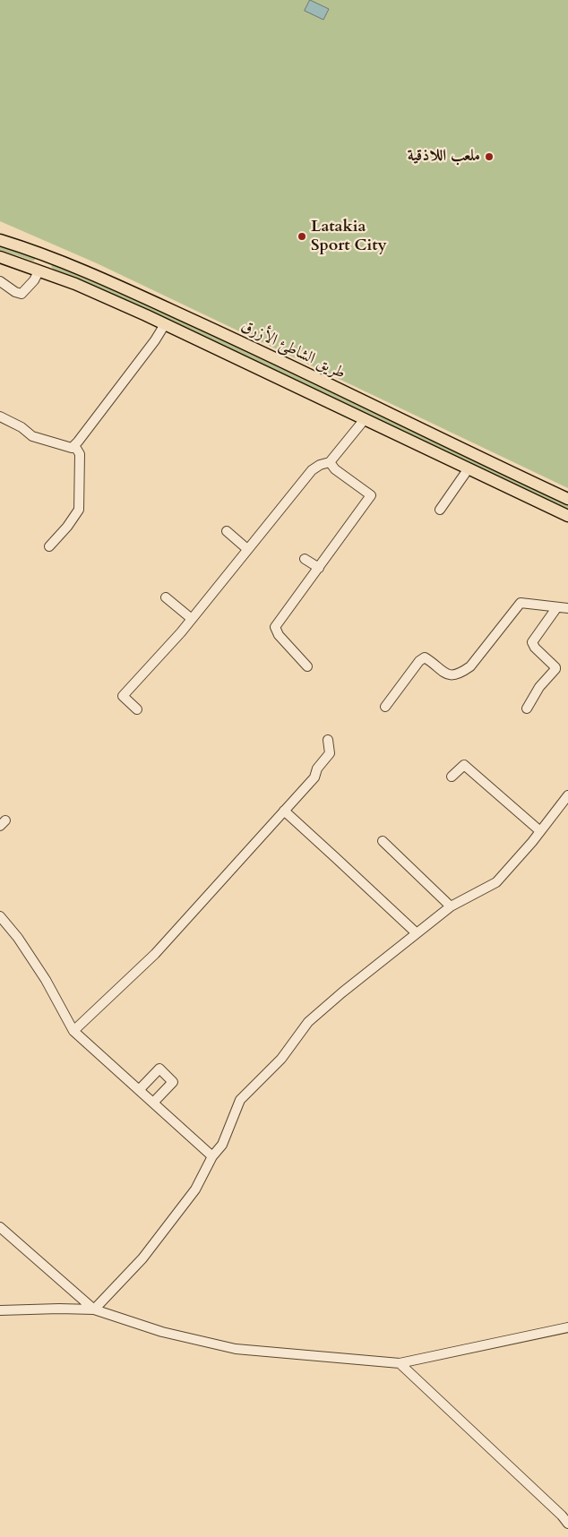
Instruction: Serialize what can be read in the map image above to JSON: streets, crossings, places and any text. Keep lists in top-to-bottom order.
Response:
{
  "streets": {
    "main road": ["طريق الشاطئ الأزرق"]
  },
  "places": ["ملعب اللاذقية", "Latakia Sport City"]
}
